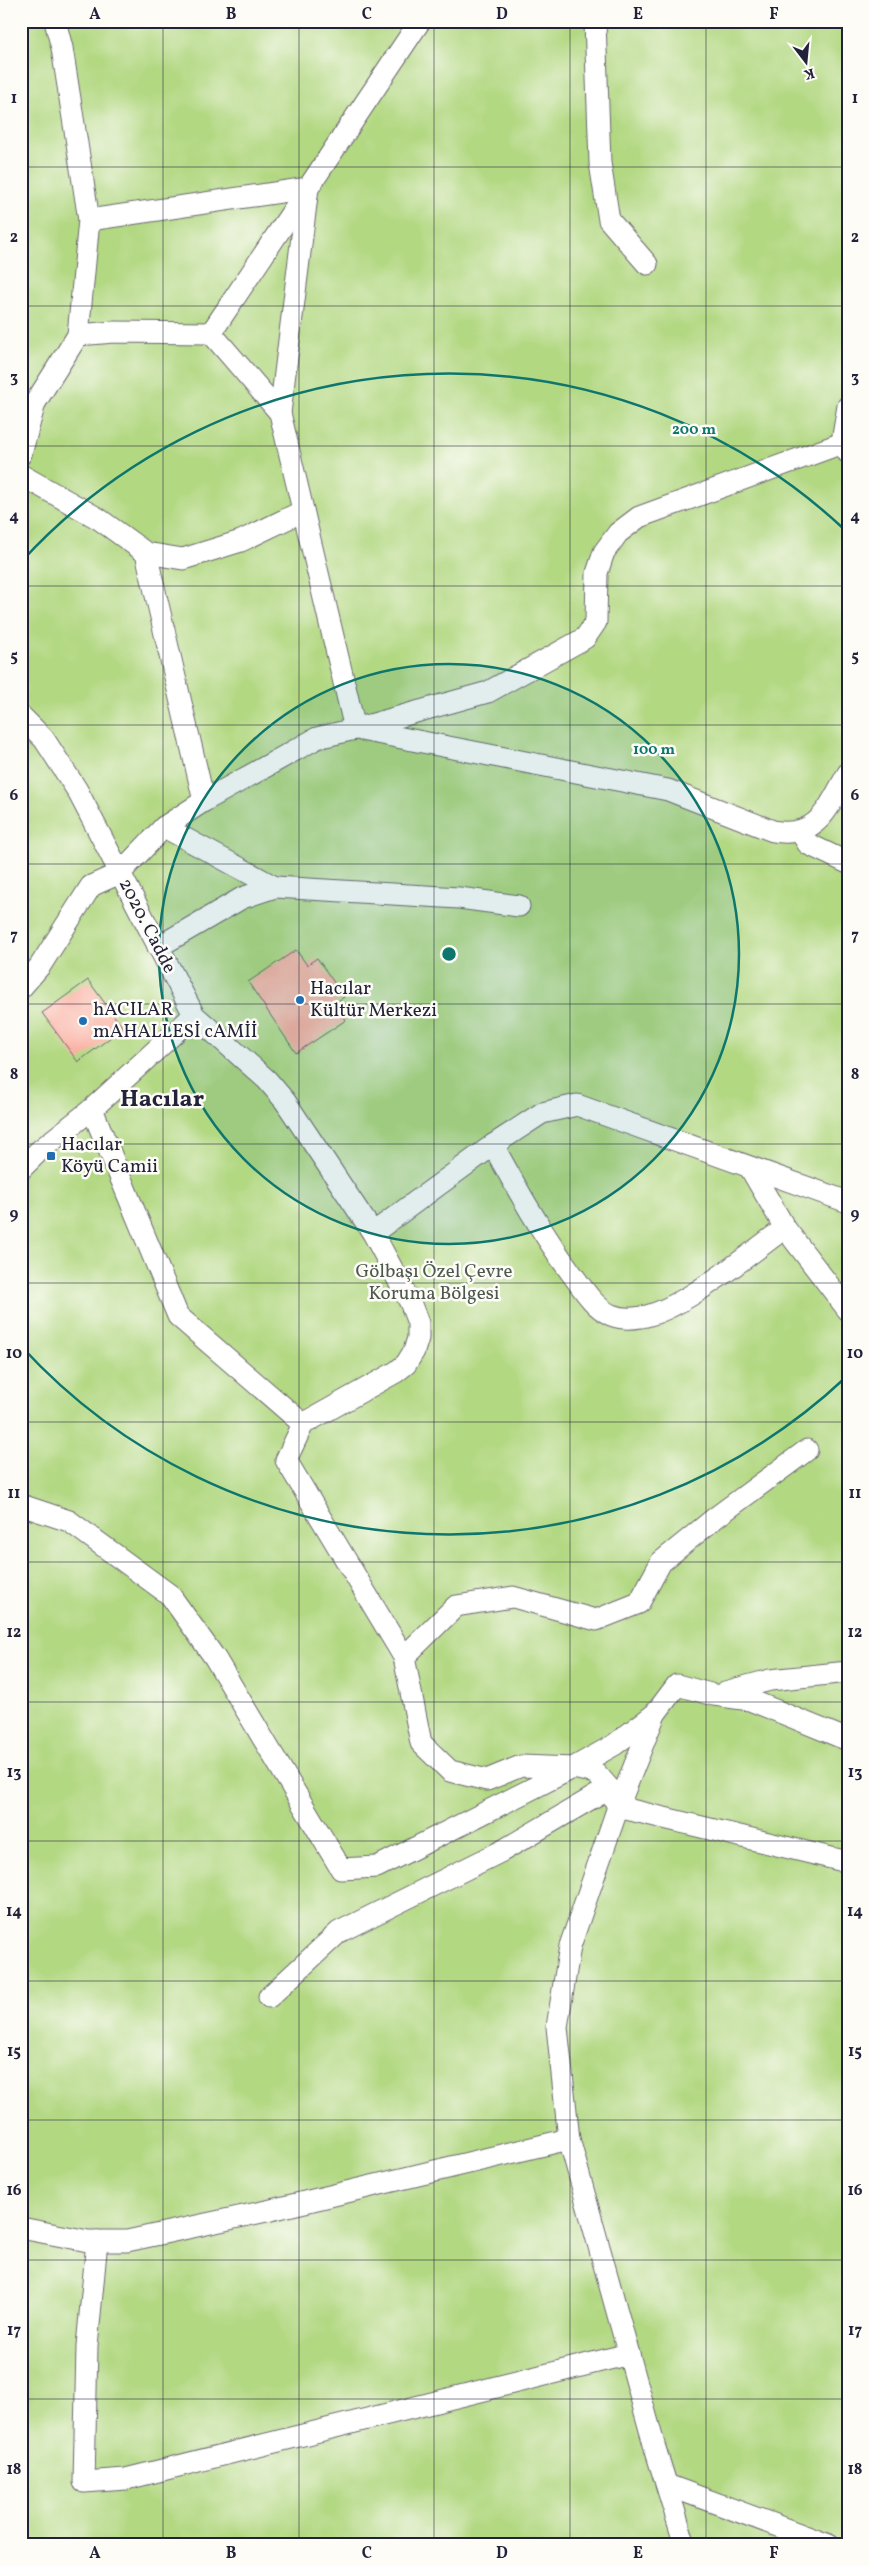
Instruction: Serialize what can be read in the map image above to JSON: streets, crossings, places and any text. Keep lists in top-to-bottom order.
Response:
{
  "streets": {
    "street": ["2020. Cadde"]
  },
  "districts": ["Hacılar"],
  "parks": ["Gölbaşı Özel Çevre Koruma Bölgesi"],
  "places": {
    "other": ["Hacılar Kültür Merkezi", "hACILAR mAHALLESİ cAMİİ"],
    "transit": ["Hacılar Köyü Camii"]
  },
  "north": "bottom",
  "grid": {
    "columns": [
      "A",
      "B",
      "C",
      "D",
      "E",
      "F"
    ],
    "rows": [
      "1",
      "2",
      "3",
      "4",
      "5",
      "6",
      "7",
      "8",
      "9",
      "10",
      "11",
      "12",
      "13",
      "14",
      "15",
      "16",
      "17",
      "18"
    ]
  },
  "rings": ["200 m", "100 m"]
}
